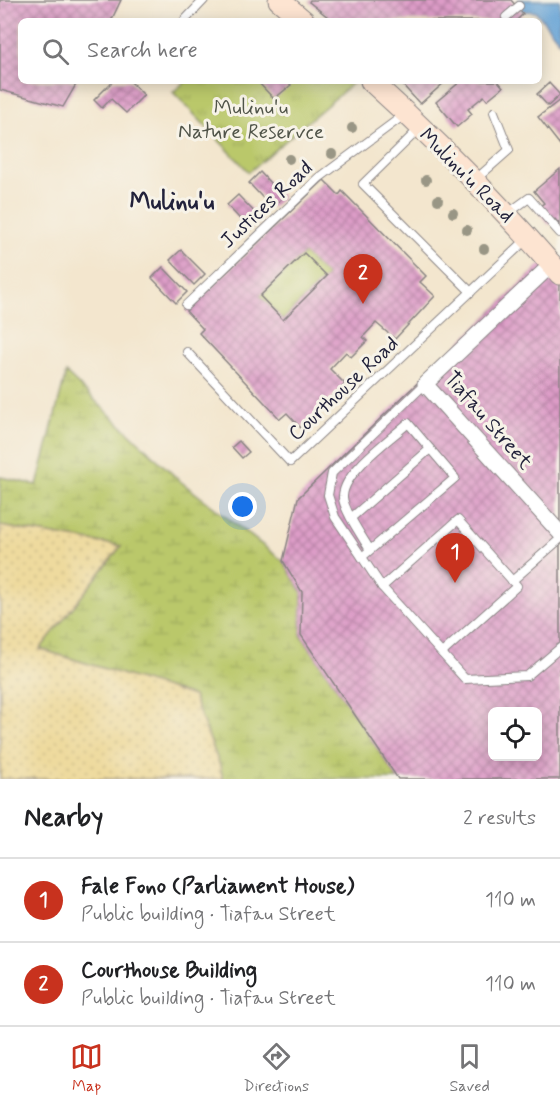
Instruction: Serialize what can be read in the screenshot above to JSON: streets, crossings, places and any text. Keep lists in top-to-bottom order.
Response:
{
  "streets": {
    "main road": ["Mulinu'u Road"],
    "street": ["Tiafau Street"],
    "lane": ["Justices Road", "Courthouse Road"]
  },
  "crossings": [
    ["Mulinu'u Road", "Justices Road"],
    ["Mulinu'u Road", "Courthouse Road"],
    ["Mulinu'u Road", "Tiafau Street"]
  ],
  "districts": ["Mulinu'u"],
  "parks": ["Mulinu'u Nature Reservce"],
  "page": {
    "search": "Search here",
    "pins": ["2", "1"],
    "heading": ["Nearby", "2 results"],
    "list": [
      {
        "mark": "1",
        "name": "Fale Fono (Parliament House)",
        "note": "Public building · Tiafau Street",
        "value": "110 m"
      },
      {
        "mark": "2",
        "name": "Courthouse Building",
        "note": "Public building · Tiafau Street",
        "value": "110 m"
      }
    ],
    "nav": ["Map", "Directions", "Saved"]
  }
}
